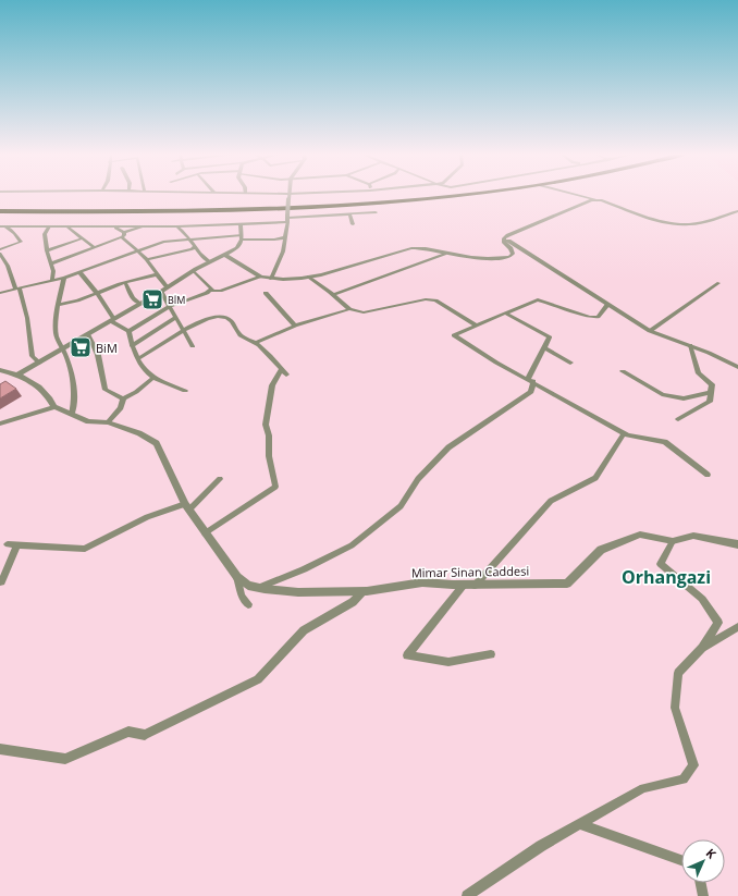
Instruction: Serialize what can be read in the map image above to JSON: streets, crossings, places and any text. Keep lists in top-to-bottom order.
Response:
{
  "streets": {
    "street": ["Mimar Sinan Caddesi"]
  },
  "districts": ["Orhangazi"],
  "places": {
    "supermarket": ["BİM", "BiM"]
  },
  "north": "top right"
}
